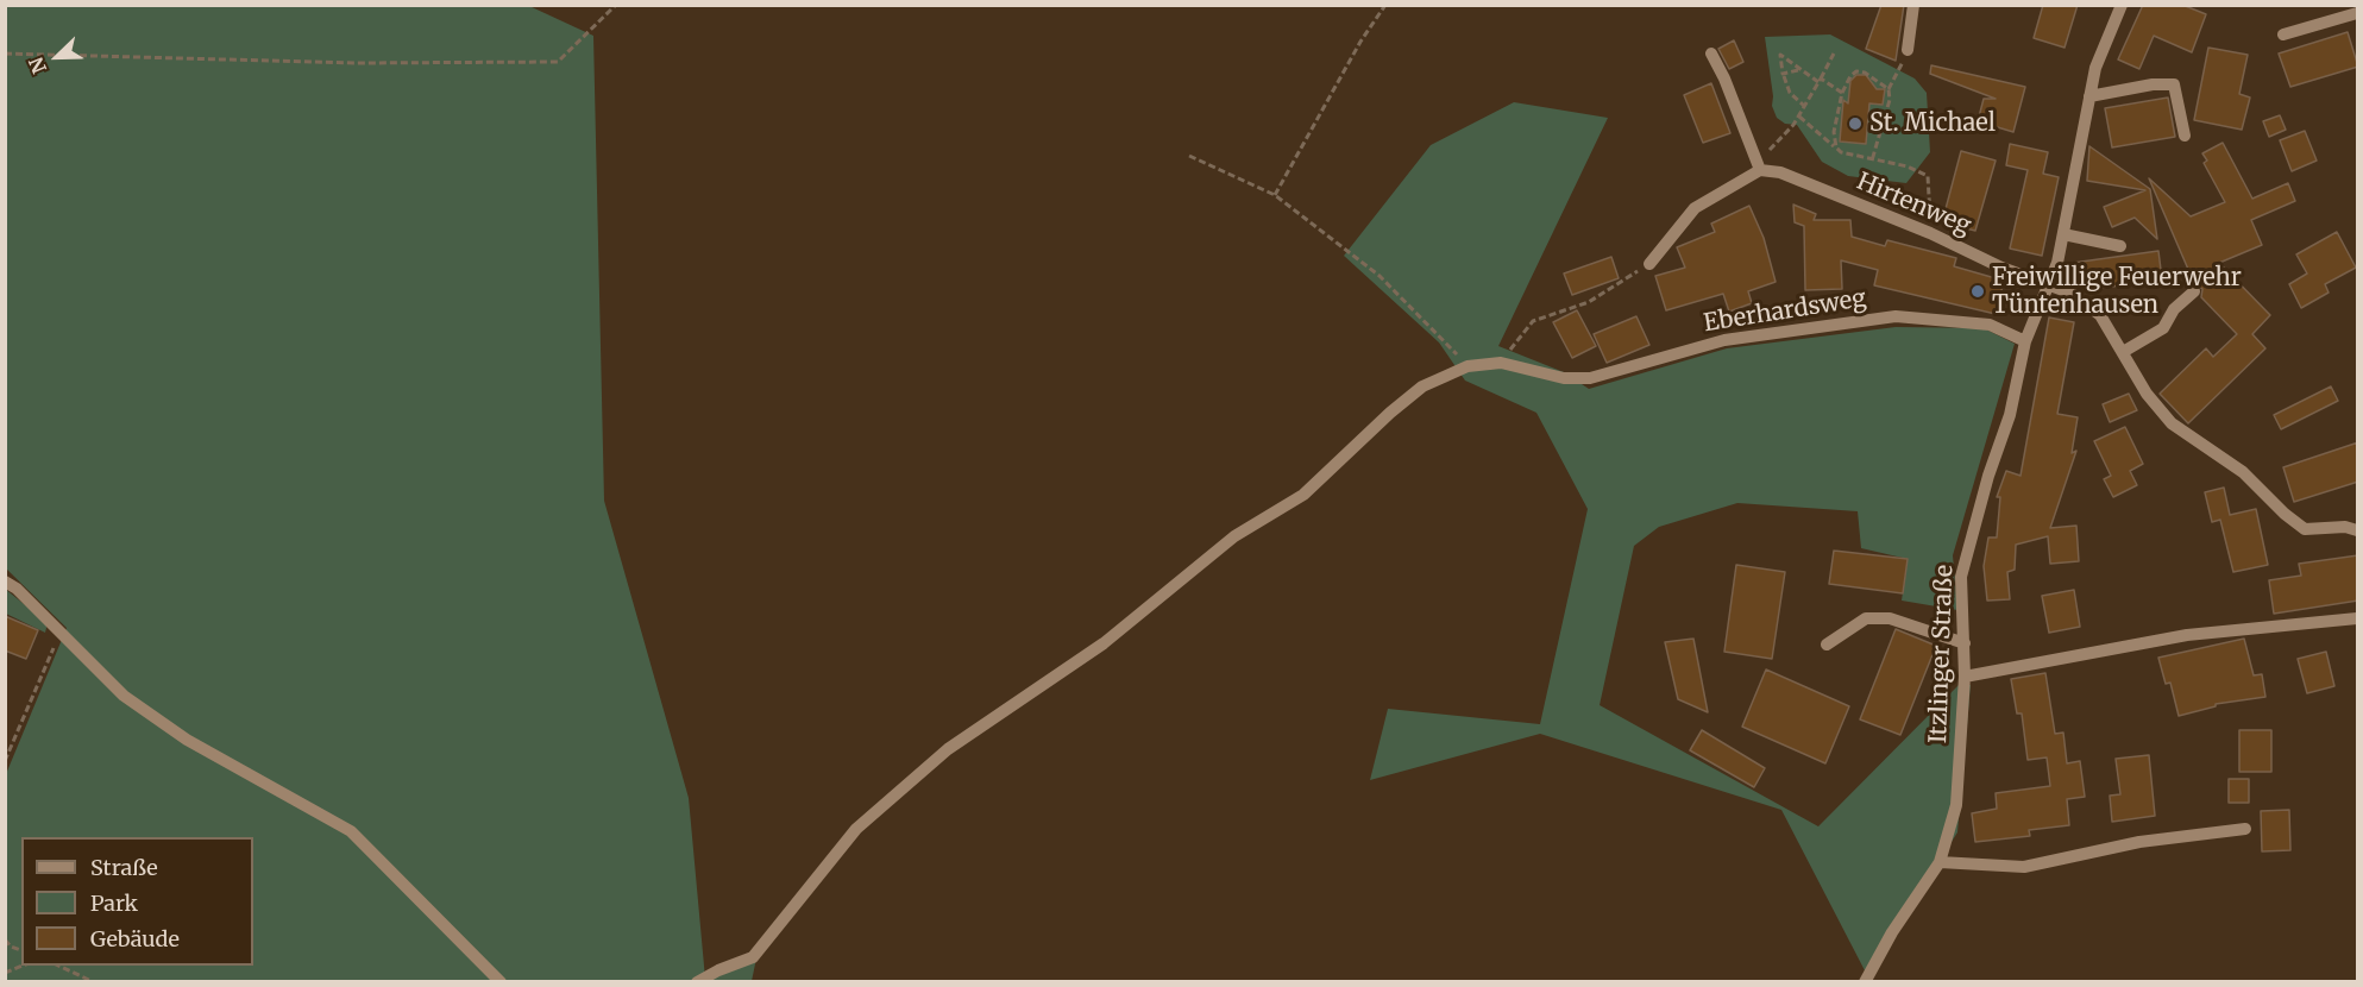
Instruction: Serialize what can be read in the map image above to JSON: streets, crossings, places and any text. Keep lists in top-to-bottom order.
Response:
{
  "streets": {
    "street": ["Hirtenweg", "Eberhardsweg", "Itzlinger Straße"]
  },
  "crossings": [
    ["Hirtenweg", "Itzlinger Straße"],
    ["Eberhardsweg", "Itzlinger Straße"]
  ],
  "places": ["St. Michael", "Freiwillige Feuerwehr Tüntenhausen"],
  "legend": ["Straße", "Park", "Gebäude"],
  "north": "bottom left"
}
